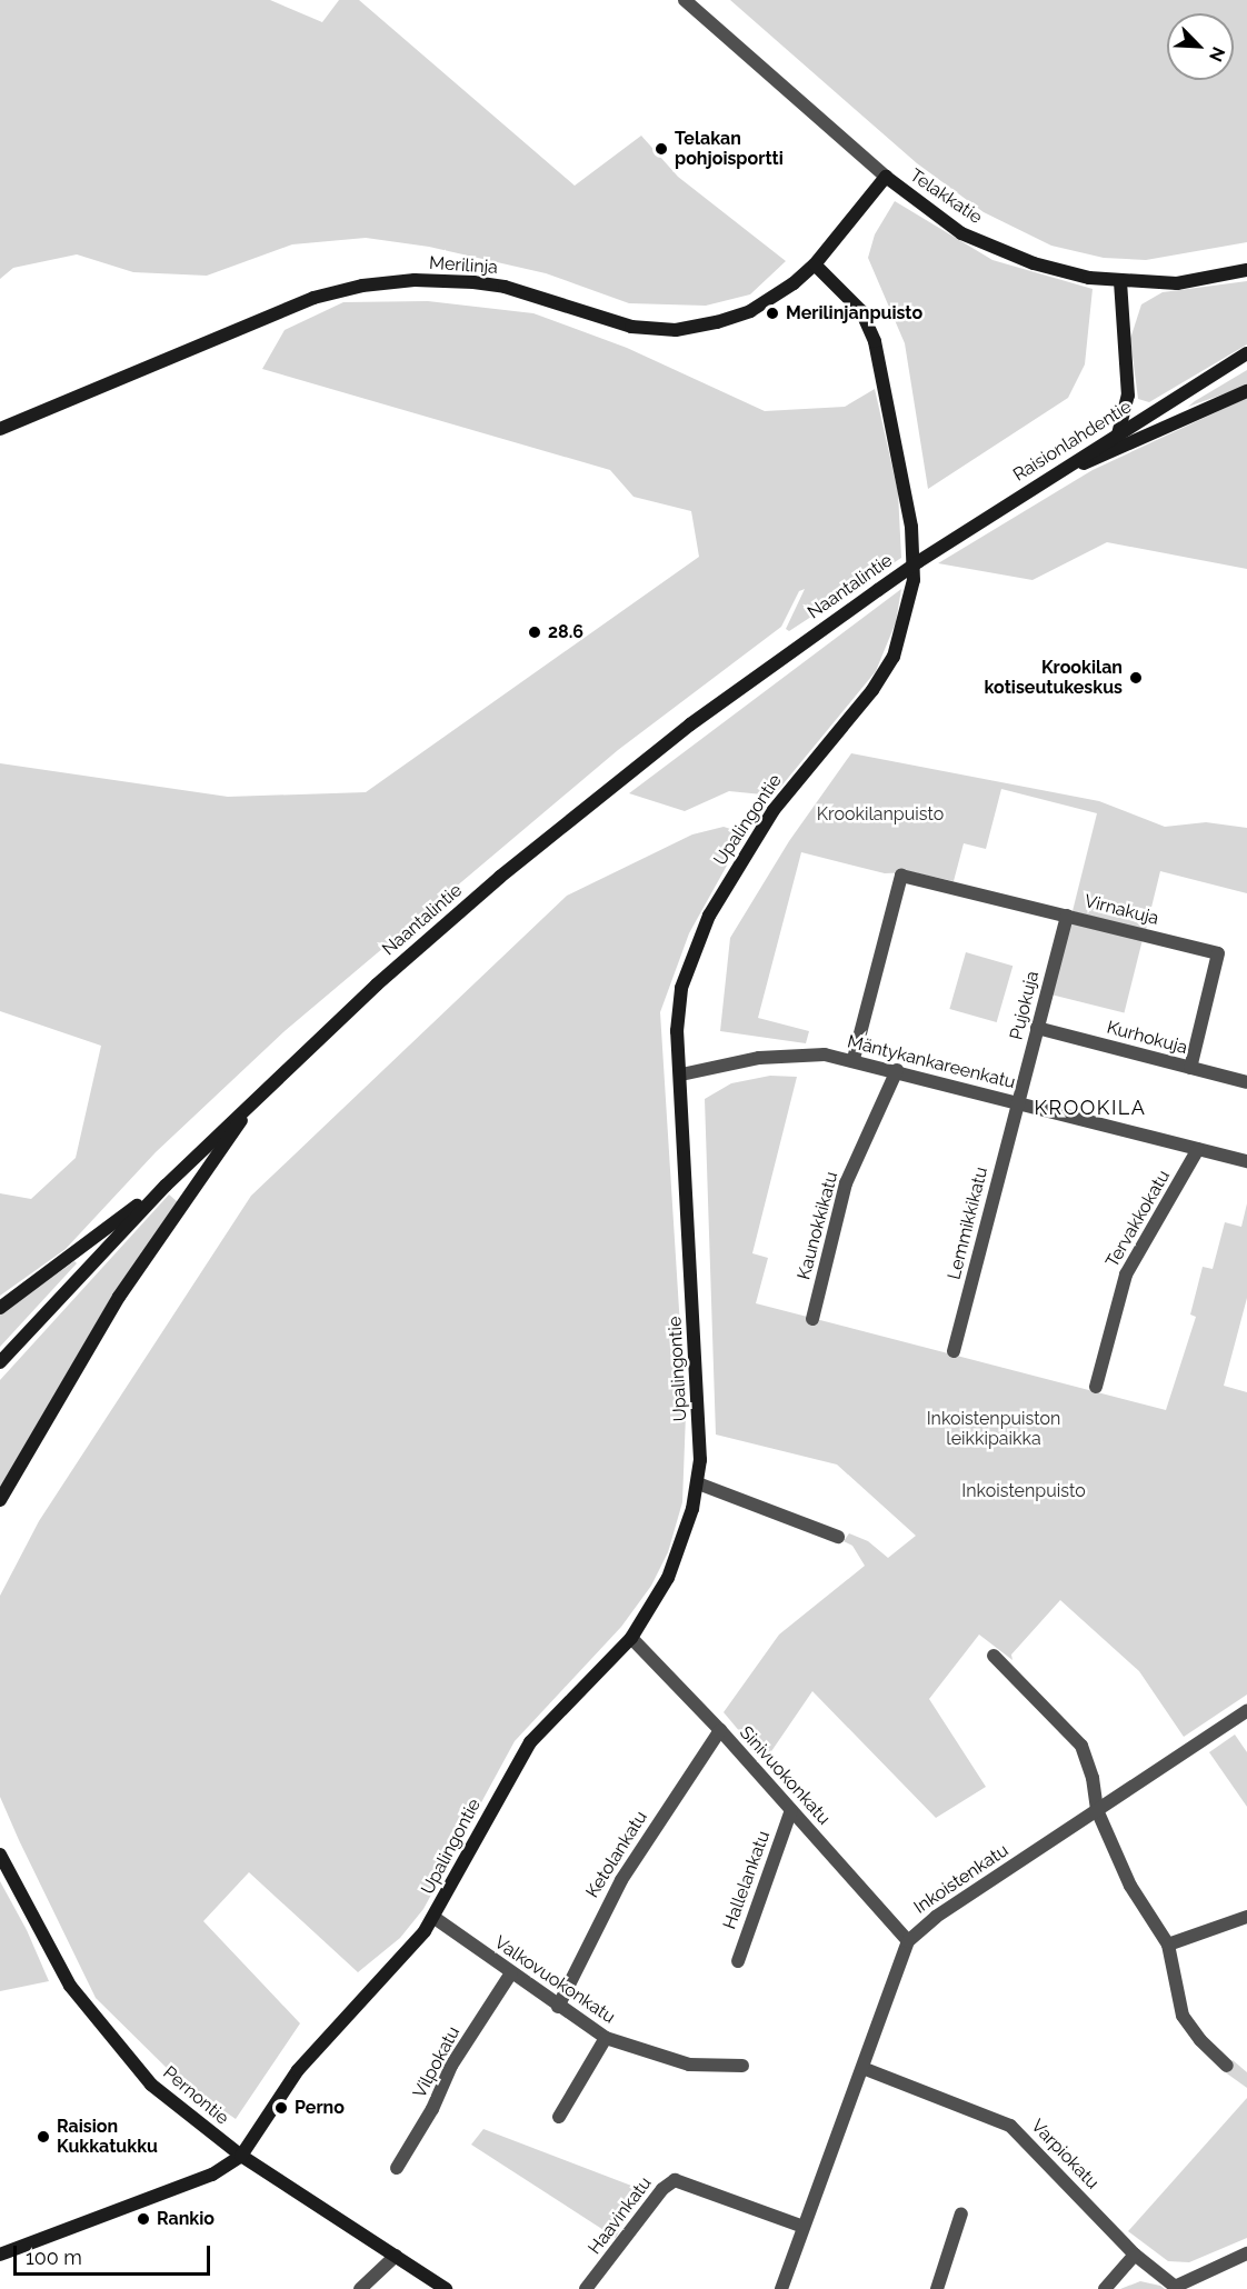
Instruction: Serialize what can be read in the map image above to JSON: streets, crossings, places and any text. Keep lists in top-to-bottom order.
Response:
{
  "streets": {
    "street": [
      "Telakkatie",
      "Merilinja",
      "Raisionlahdentie",
      "Naantalintie",
      "Upalingontie",
      "Virnakuja",
      "Pujokuja",
      "Kurhokuja",
      "Mäntykankareenkatu",
      "Tervakkokatu",
      "Lemmikkikatu",
      "Kaunokkikatu",
      "Sinivuokonkatu",
      "Ketolankatu",
      "Inkoistenkatu",
      "Hallelankatu",
      "Valkovuokonkatu",
      "Vilpokatu",
      "Pernontie",
      "Varpiokatu",
      "Haavinkatu"
    ]
  },
  "crossings": [
    ["Telakkatie", "Merilinja"],
    ["Merilinja", "Upalingontie"],
    ["Raisionlahdentie", "Naantalintie"],
    ["Upalingontie", "Mäntykankareenkatu"],
    ["Upalingontie", "Sinivuokonkatu"],
    ["Upalingontie", "Valkovuokonkatu"],
    ["Upalingontie", "Pernontie"],
    ["Virnakuja", "Pujokuja"],
    ["Virnakuja", "Kurhokuja"],
    ["Virnakuja", "Mäntykankareenkatu"],
    ["Pujokuja", "Kurhokuja"],
    ["Pujokuja", "Mäntykankareenkatu"],
    ["Pujokuja", "Lemmikkikatu"],
    ["Mäntykankareenkatu", "Tervakkokatu"],
    ["Mäntykankareenkatu", "Lemmikkikatu"],
    ["Mäntykankareenkatu", "Kaunokkikatu"],
    ["Sinivuokonkatu", "Ketolankatu"],
    ["Sinivuokonkatu", "Inkoistenkatu"],
    ["Sinivuokonkatu", "Hallelankatu"],
    ["Ketolankatu", "Valkovuokonkatu"],
    ["Inkoistenkatu", "Varpiokatu"],
    ["Inkoistenkatu", "Haavinkatu"],
    ["Valkovuokonkatu", "Vilpokatu"]
  ],
  "districts": ["KROOKILA"],
  "parks": ["Krookilanpuisto", "Inkoistenpuiston leikkipaikka", "Inkoistenpuisto"],
  "places": [
    "Telakan pohjoisportti",
    "Merilinjanpuisto",
    "28.6",
    "Krookilan kotiseutukeskus",
    "Perno",
    "Raision Kukkatukku",
    "Rankio"
  ],
  "scale_bar": "100 m",
  "north": "bottom right"
}
